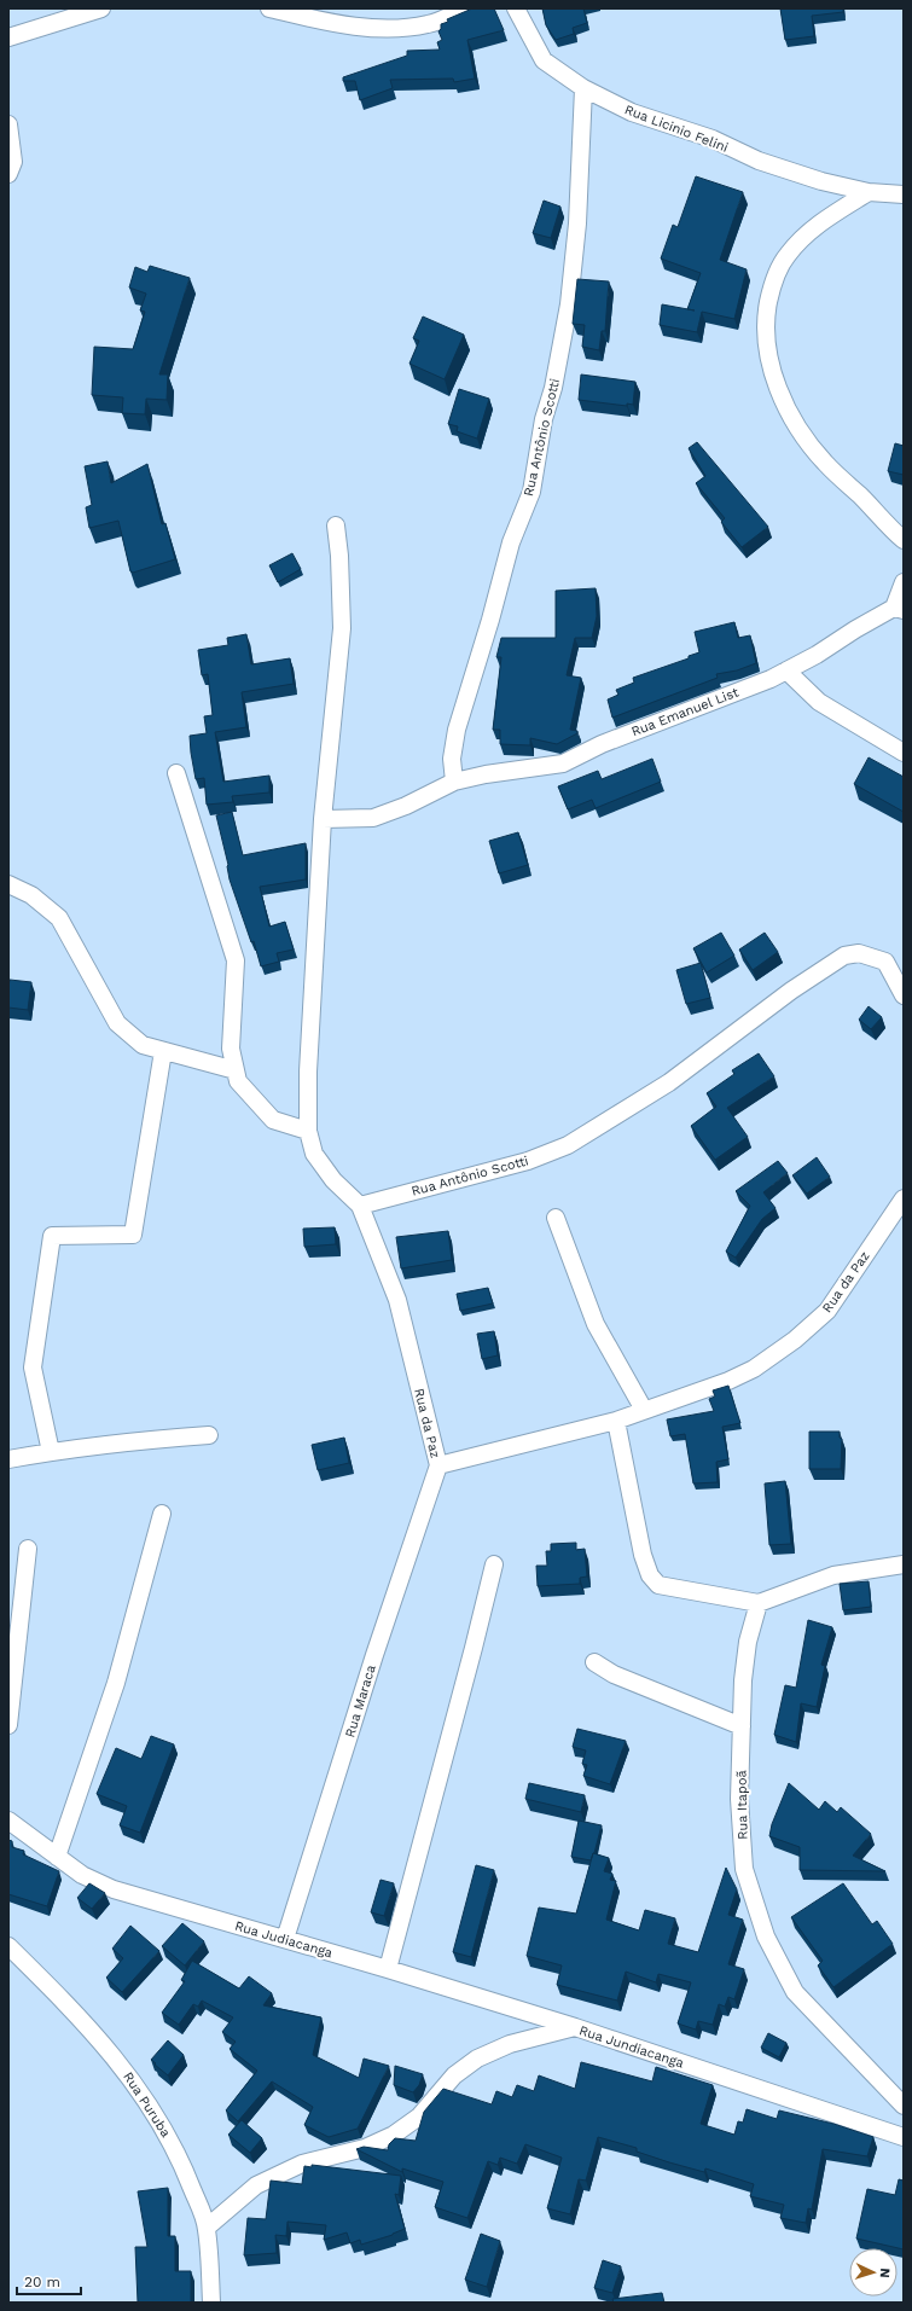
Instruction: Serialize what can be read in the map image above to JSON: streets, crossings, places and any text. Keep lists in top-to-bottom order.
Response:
{
  "streets": {
    "street": [
      "Rua Licinio Felini",
      "Rua Antônio Scotti",
      "Rua Emanuel List",
      "Rua da Paz",
      "Rua Maraca",
      "Rua Itapoã",
      "Rua Judiacanga",
      "Rua Jundiacanga",
      "Rua Puruba"
    ]
  },
  "crossings": [
    ["Rua Licinio Felini", "Rua Antônio Scotti"],
    ["Rua Antônio Scotti", "Rua Emanuel List"],
    ["Rua Antônio Scotti", "Rua da Paz"],
    ["Rua da Paz", "Rua Maraca"],
    ["Rua Maraca", "Rua Judiacanga"],
    ["Rua Judiacanga", "Rua Jundiacanga"],
    ["Rua Jundiacanga", "Rua Puruba"]
  ],
  "scale_bar": "20 m",
  "north": "right"
}
